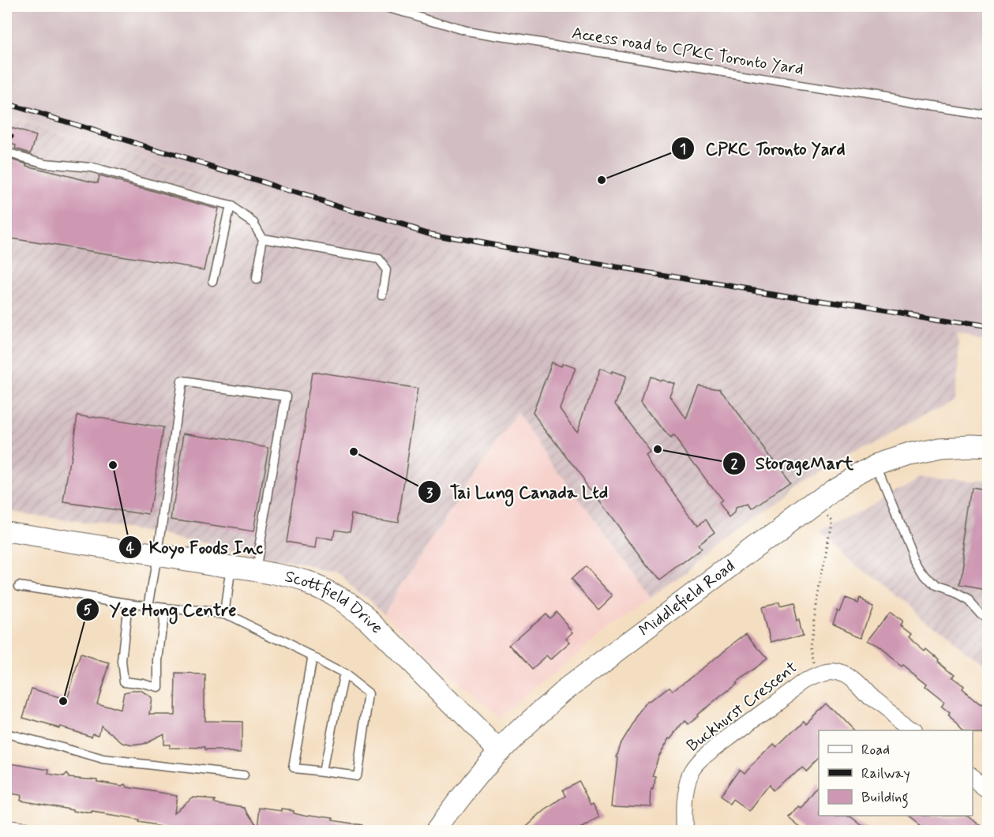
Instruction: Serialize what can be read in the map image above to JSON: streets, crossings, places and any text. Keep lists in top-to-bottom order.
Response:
{
  "streets": {
    "main road": ["Middlefield Road", "Scottfield Drive"],
    "street": ["Buckhurst Crescent"],
    "lane": ["Access road to CPKC Toronto Yard"]
  },
  "crossings": [
    ["Middlefield Road", "Scottfield Drive"]
  ],
  "places": [
    "CPKC Toronto Yard",
    "StorageMart",
    "Tai Lung Canada Ltd",
    "Koyo Foods Inc",
    "Yee Hong Centre"
  ],
  "legend": ["Road", "Railway", "Building"]
}
